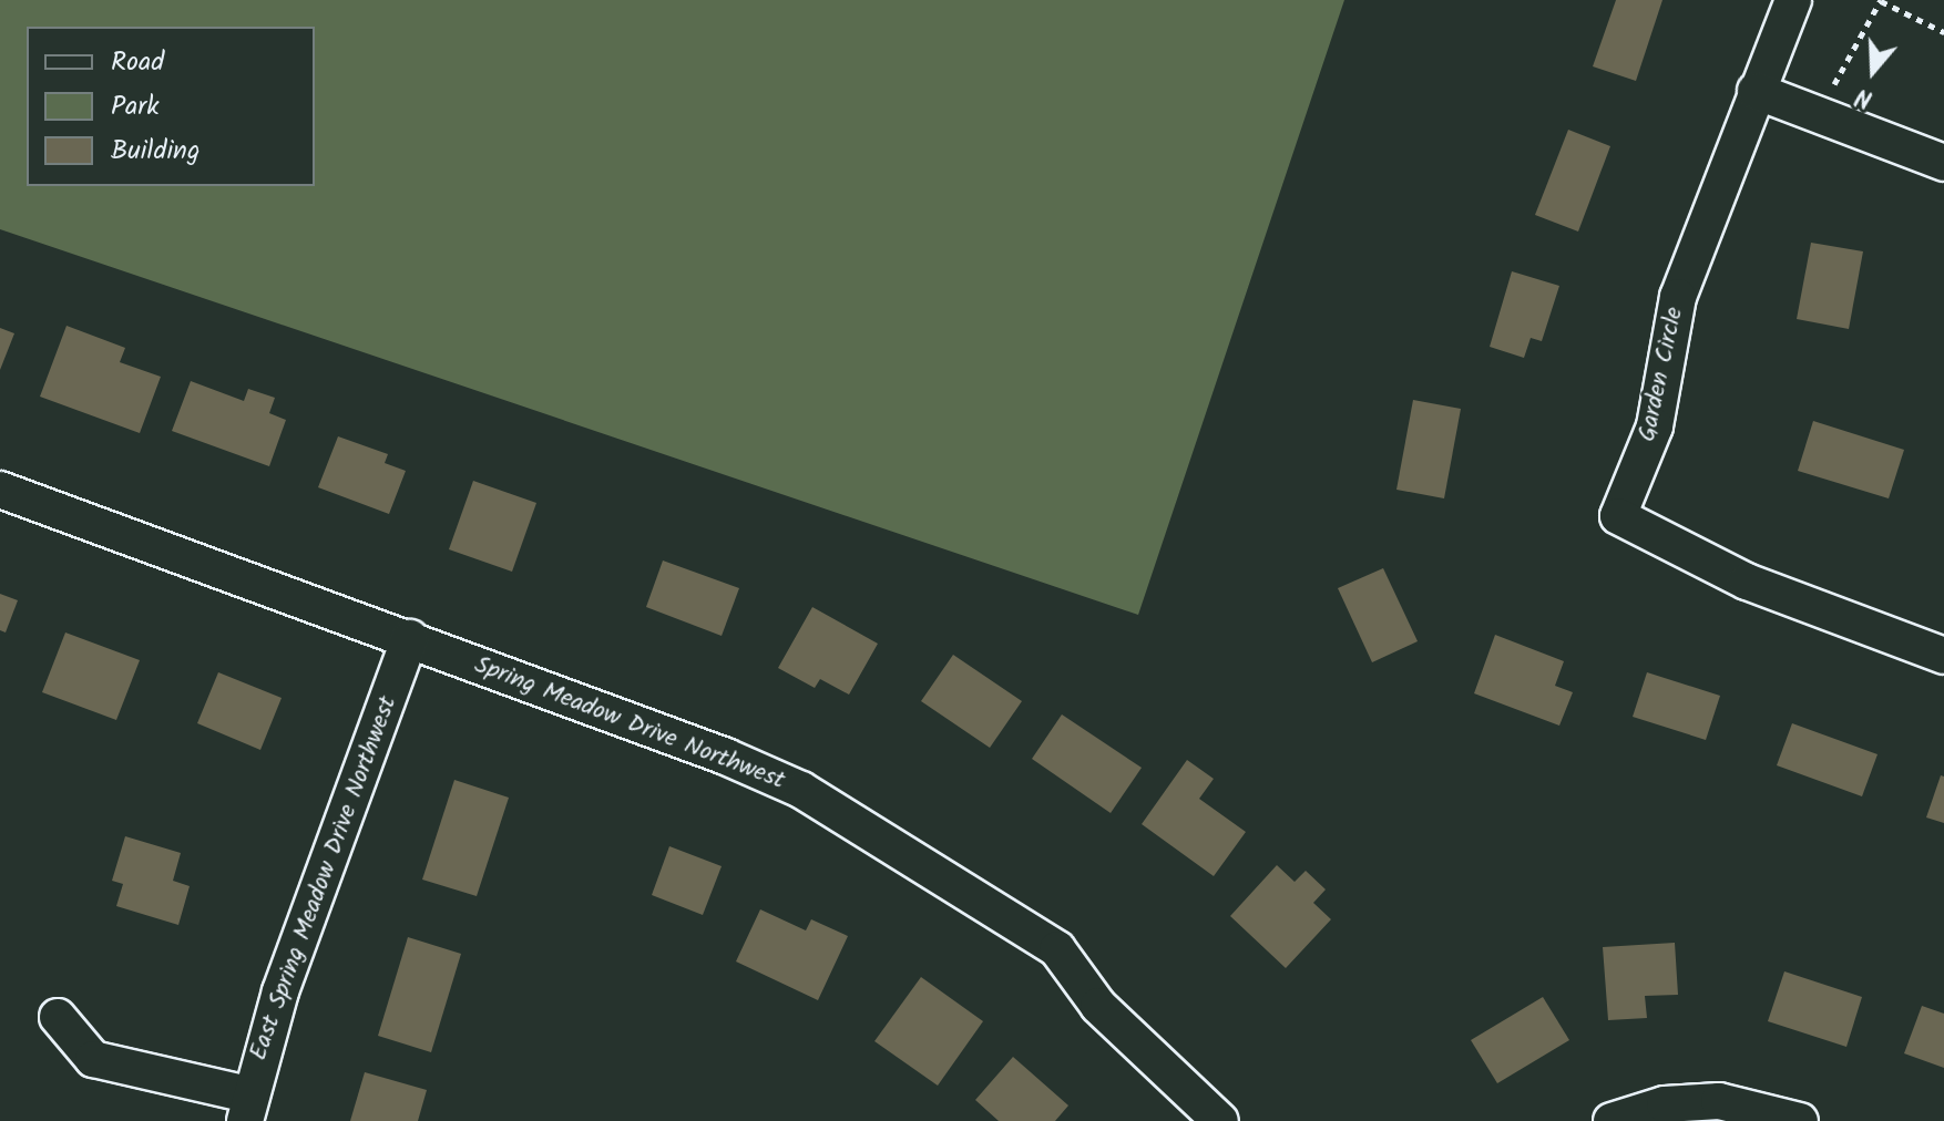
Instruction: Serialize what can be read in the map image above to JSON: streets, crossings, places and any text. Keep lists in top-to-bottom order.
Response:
{
  "streets": {
    "street": ["Garden Circle", "Spring Meadow Drive Northwest", "East Spring Meadow Drive Northwest"]
  },
  "crossings": [
    ["Spring Meadow Drive Northwest", "East Spring Meadow Drive Northwest"]
  ],
  "legend": ["Road", "Park", "Building"],
  "north": "bottom"
}
